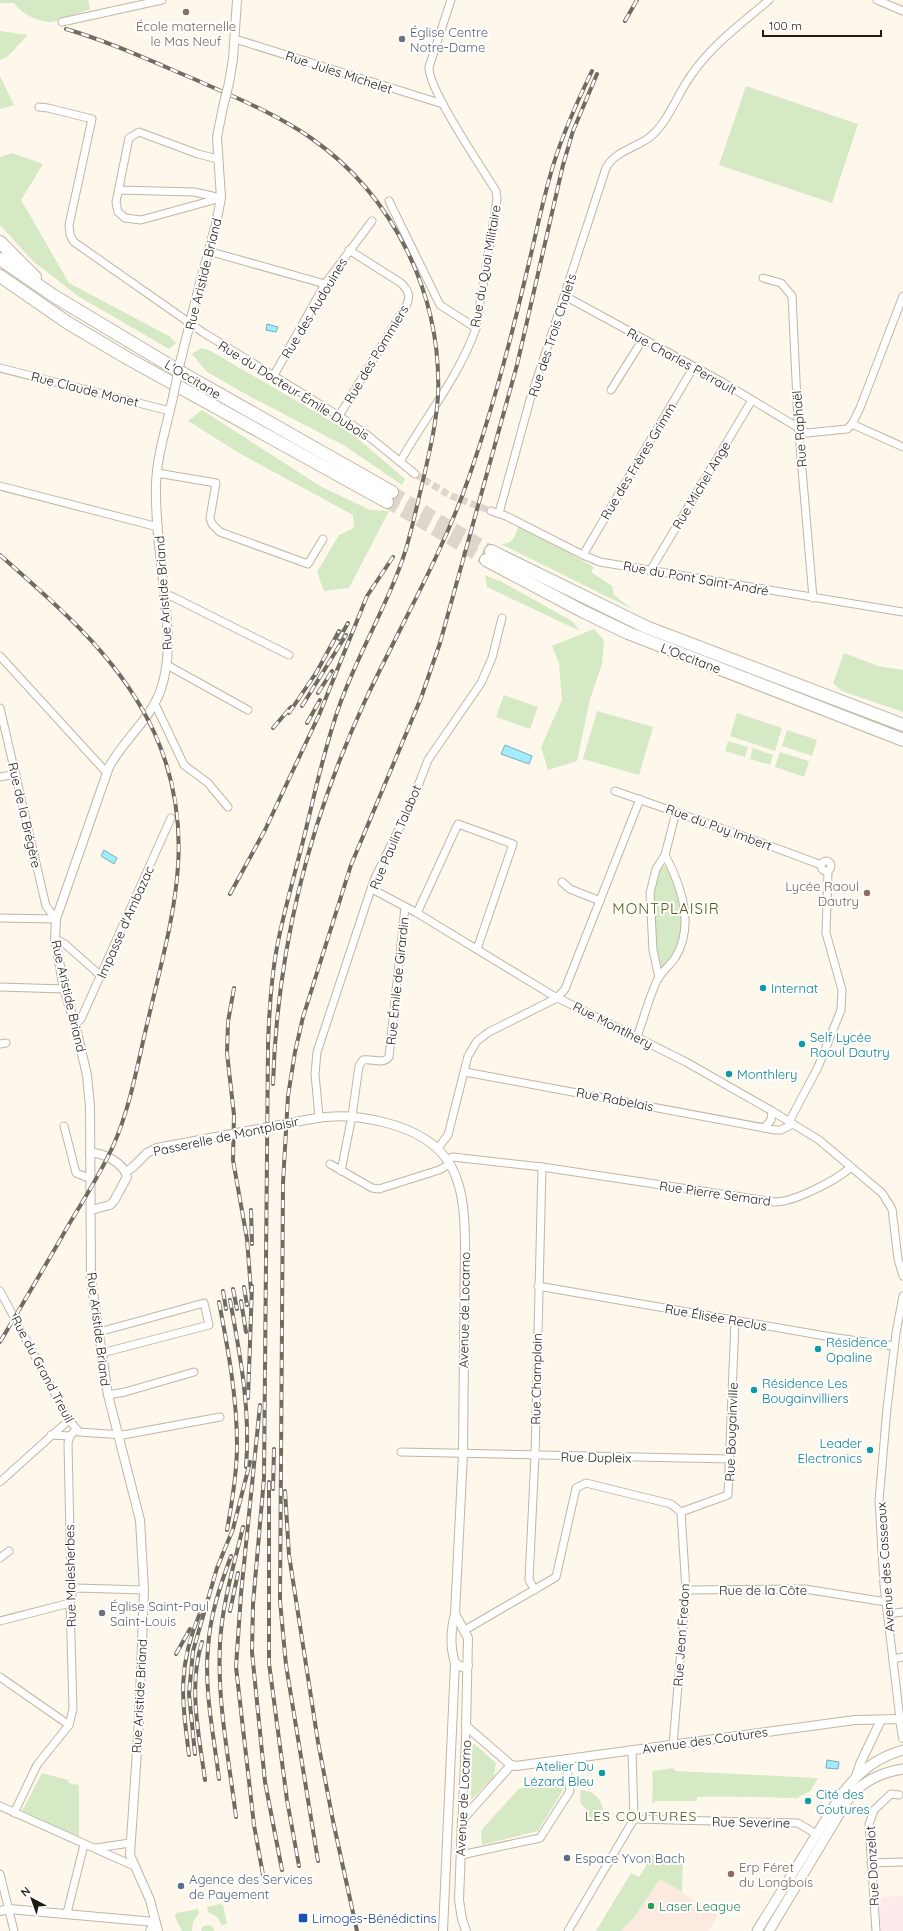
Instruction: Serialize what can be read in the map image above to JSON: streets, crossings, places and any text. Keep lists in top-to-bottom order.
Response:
{
  "streets": {
    "highway": ["L'Occitane"],
    "street": [
      "Rue Jules Michelet",
      "Rue du Quai Militaire",
      "Rue Aristide Briand",
      "Rue des Audouines",
      "Rue des Trois Chalets",
      "Rue des Pommiers",
      "Rue Charles Perrault",
      "Rue Claude Monet",
      "Rue du Docteur Émile Dubois",
      "Rue Raphaël",
      "Rue des Frères Grimm",
      "Rue Michel Ange",
      "Rue du Pont Saint-André",
      "Rue de la Brégère",
      "Rue du Puy Imbert",
      "Rue Paulin Talabot",
      "Impasse d'Ambazac",
      "Rue Émile de Girardin",
      "Rue Montlhery",
      "Rue Rabelais",
      "Passerelle de Montplaisir",
      "Rue Pierre Semard",
      "Avenue de Locarno",
      "Rue Élisée Reclus",
      "Rue du Grand Treuil",
      "Rue Champlain",
      "Rue Bougainville",
      "Rue Dupleix",
      "Avenue des Casseaux",
      "Rue Malesherbes",
      "Rue de la Côte",
      "Rue Jean Fredon",
      "Avenue des Coutures",
      "Rue Severine",
      "Rue Donzelot"
    ]
  },
  "crossings": [
    ["Rue Jules Michelet", "Rue du Quai Militaire"],
    ["Rue Jules Michelet", "Rue Aristide Briand"],
    ["Rue du Quai Militaire", "Rue du Docteur Émile Dubois"],
    ["Rue Aristide Briand", "Rue Claude Monet"],
    ["Rue Aristide Briand", "Rue du Docteur Émile Dubois"],
    ["Rue Aristide Briand", "Rue de la Brégère"],
    ["Rue Aristide Briand", "Impasse d'Ambazac"],
    ["Rue Aristide Briand", "Rue du Grand Treuil"],
    ["Rue des Audouines", "Rue des Pommiers"],
    ["Rue des Audouines", "Rue du Docteur Émile Dubois"],
    ["Rue des Trois Chalets", "Rue Charles Perrault"],
    ["Rue des Trois Chalets", "Rue du Pont Saint-André"],
    ["Rue des Pommiers", "Rue du Docteur Émile Dubois"],
    ["Rue Charles Perrault", "Rue Raphaël"],
    ["Rue Charles Perrault", "Rue des Frères Grimm"],
    ["Rue Charles Perrault", "Rue Michel Ange"],
    ["Rue Raphaël", "Rue du Pont Saint-André"],
    ["Rue des Frères Grimm", "Rue du Pont Saint-André"],
    ["Rue Michel Ange", "Rue du Pont Saint-André"],
    ["Rue du Puy Imbert", "Rue Montlhery"],
    ["Rue du Puy Imbert", "Rue Rabelais"],
    ["Rue Paulin Talabot", "Rue Montlhery"],
    ["Rue Paulin Talabot", "Passerelle de Montplaisir"],
    ["Rue Paulin Talabot", "Avenue de Locarno"],
    ["Rue Émile de Girardin", "Rue Montlhery"],
    ["Rue Émile de Girardin", "Avenue de Locarno"],
    ["Rue Montlhery", "Rue Rabelais"],
    ["Rue Montlhery", "Rue Pierre Semard"],
    ["Passerelle de Montplaisir", "Avenue de Locarno"],
    ["Rue Pierre Semard", "Avenue de Locarno"],
    ["Rue Pierre Semard", "Rue Champlain"],
    ["Avenue de Locarno", "Rue Dupleix"],
    ["Rue Élisée Reclus", "Rue Champlain"],
    ["Rue Élisée Reclus", "Rue Bougainville"],
    ["Rue Élisée Reclus", "Avenue des Casseaux"],
    ["Rue Champlain", "Rue Dupleix"],
    ["Rue Bougainville", "Rue Dupleix"],
    ["Rue Bougainville", "Rue Jean Fredon"],
    ["Avenue des Casseaux", "Rue de la Côte"],
    ["Avenue des Casseaux", "Avenue des Coutures"],
    ["Rue de la Côte", "Rue Jean Fredon"],
    ["Rue Jean Fredon", "Avenue des Coutures"]
  ],
  "districts": ["MONTPLAISIR", "LES COUTURES"],
  "places": {
    "other": [
      "École maternelle le Mas Neuf",
      "Église Centre Notre-Dame",
      "Lycée Raoul Dautry",
      "Internat",
      "Self Lycée Raoul Dautry",
      "Monthlery",
      "Résidence Opaline",
      "Résidence Les Bougainvilliers",
      "Leader Electronics",
      "Église Saint-Paul Saint-Louis",
      "Atelier Du Lézard Bleu",
      "Cité des Coutures",
      "Espace Yvon Bach",
      "Erp Féret du Longbois",
      "Agence des Services de Payement",
      "Laser League"
    ],
    "transit": ["Limoges-Bénédictins"]
  },
  "scale_bar": "100 m",
  "north": "top left"
}
